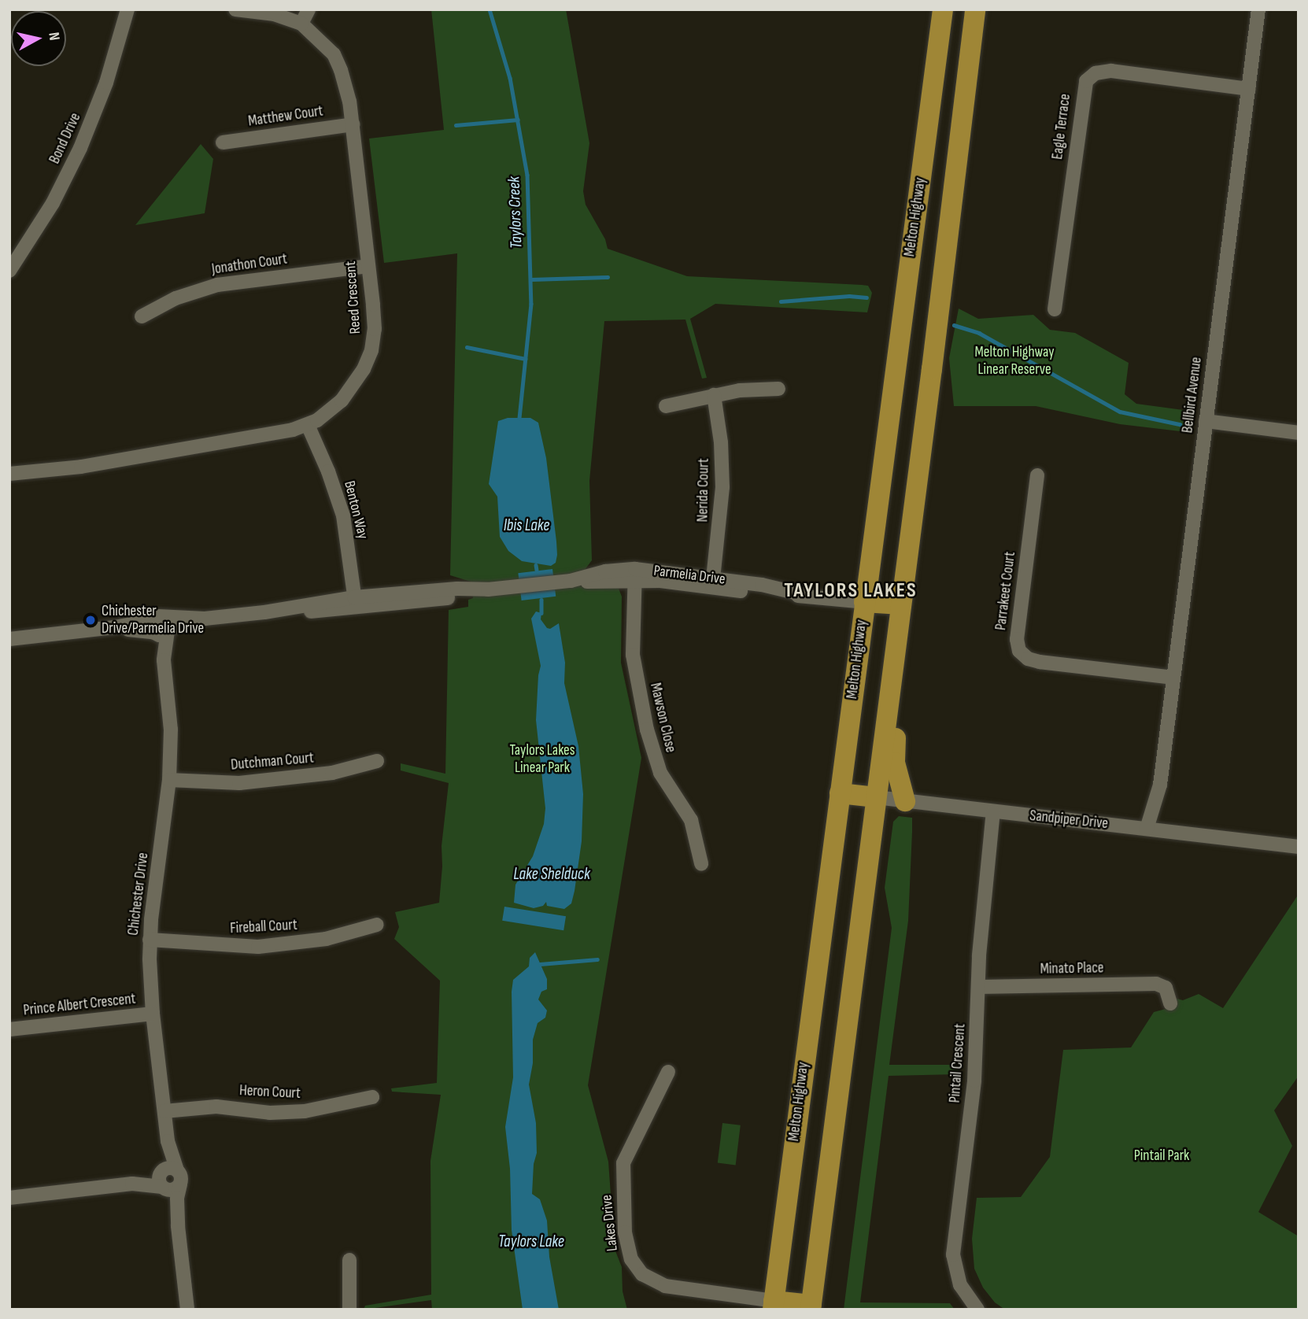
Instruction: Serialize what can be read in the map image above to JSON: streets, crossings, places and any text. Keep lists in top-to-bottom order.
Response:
{
  "streets": {
    "highway": ["Melton Highway", "Parmelia Drive", "Sandpiper Drive"],
    "street": [
      "Matthew Court",
      "Eagle Terrace",
      "Bond Drive",
      "Jonathon Court",
      "Reed Crescent",
      "Bellbird Avenue",
      "Nerida Court",
      "Benton Way",
      "Parrakeet Court",
      "Mawson Close",
      "Dutchman Court",
      "Chichester Drive",
      "Fireball Court",
      "Minato Place",
      "Prince Albert Crescent",
      "Pintail Crescent",
      "Heron Court",
      "Lakes Drive"
    ]
  },
  "crossings": [
    ["Matthew Court", "Reed Crescent"],
    ["Eagle Terrace", "Bellbird Avenue"],
    ["Melton Highway", "Parmelia Drive"],
    ["Melton Highway", "Sandpiper Drive"],
    ["Melton Highway", "Lakes Drive"],
    ["Jonathon Court", "Reed Crescent"],
    ["Reed Crescent", "Benton Way"],
    ["Bellbird Avenue", "Parrakeet Court"],
    ["Bellbird Avenue", "Sandpiper Drive"],
    ["Nerida Court", "Parmelia Drive"],
    ["Benton Way", "Parmelia Drive"],
    ["Parmelia Drive", "Mawson Close"],
    ["Parmelia Drive", "Chichester Drive"],
    ["Dutchman Court", "Chichester Drive"],
    ["Sandpiper Drive", "Pintail Crescent"],
    ["Chichester Drive", "Fireball Court"],
    ["Chichester Drive", "Prince Albert Crescent"],
    ["Chichester Drive", "Heron Court"],
    ["Minato Place", "Pintail Crescent"]
  ],
  "districts": ["TAYLORS LAKES"],
  "water": [
    "Taylors Creek",
    "Ibis Lake",
    "Lake Shelduck",
    "Taylors Lake"
  ],
  "parks": ["Melton Highway Linear Reserve", "Taylors Lakes Linear Park", "Pintail Park"],
  "places": ["Chichester Drive/Parmelia Drive"],
  "north": "right"
}
